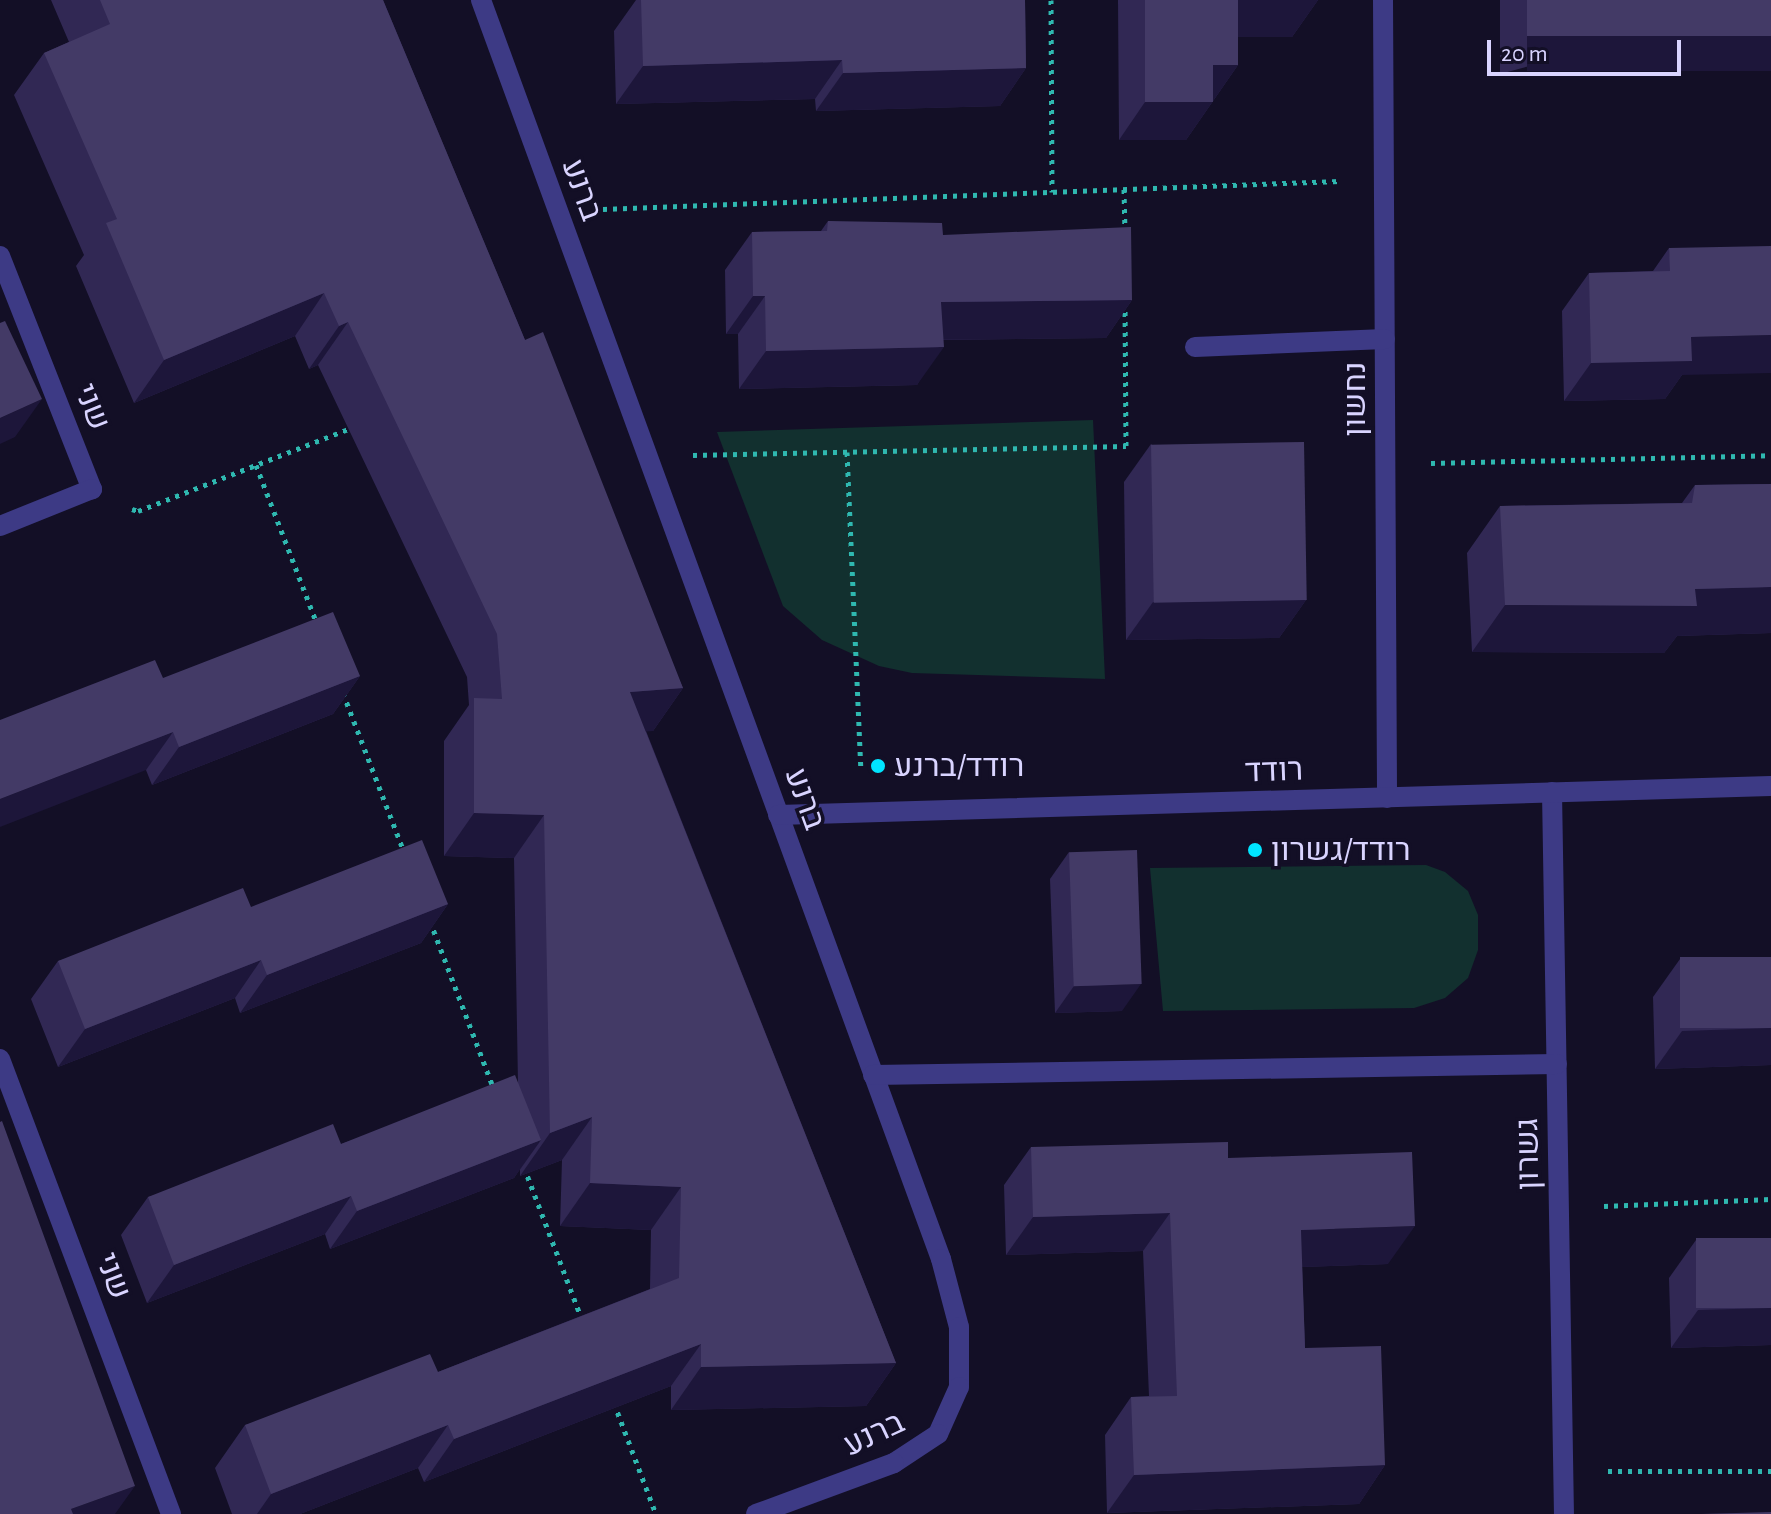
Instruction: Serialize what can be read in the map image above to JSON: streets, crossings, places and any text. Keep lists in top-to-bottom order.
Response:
{
  "streets": {
    "street": [
      "ברנע",
      "נחשון",
      "שני",
      "רודד",
      "גשרון"
    ]
  },
  "crossings": [
    ["ברנע", "רודד"],
    ["נחשון", "רודד"],
    ["רודד", "גשרון"]
  ],
  "places": ["רודד/ברנע", "רודד/גשרון"],
  "scale_bar": "20 m"
}
